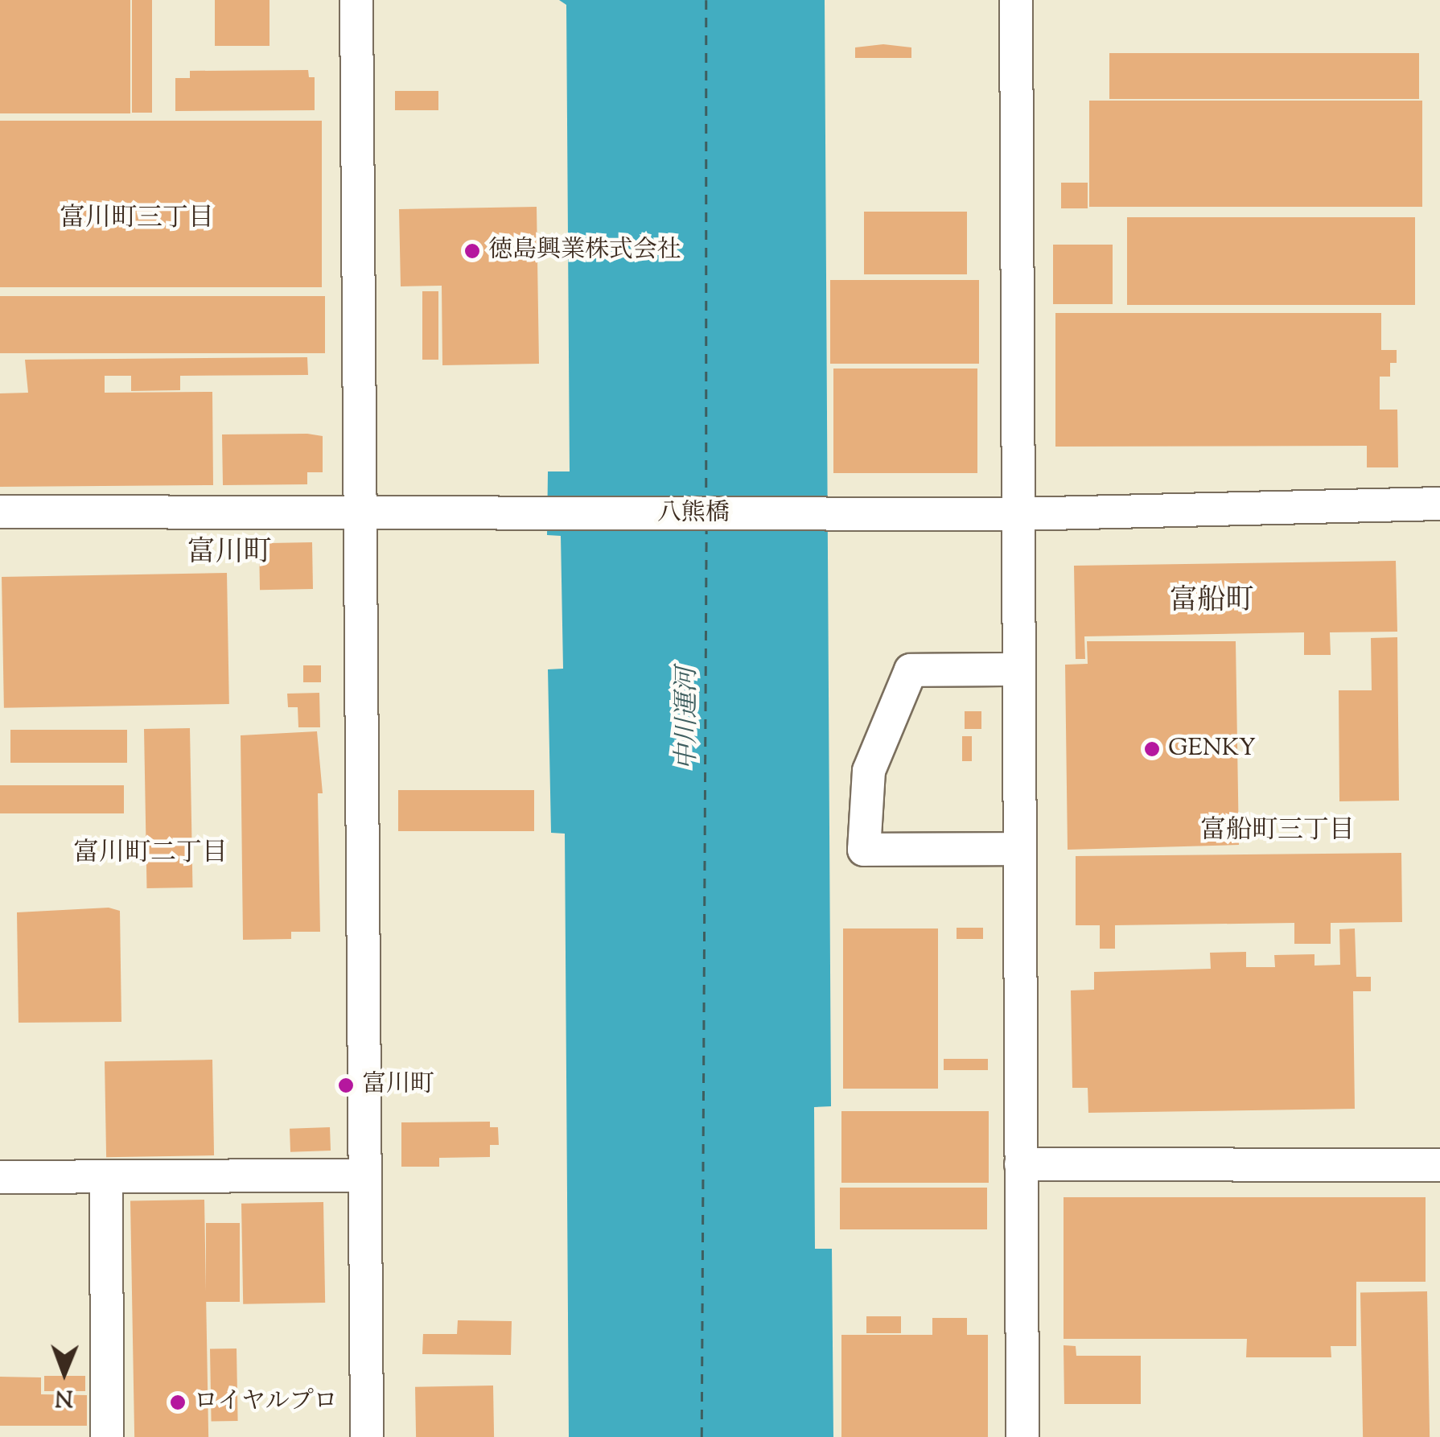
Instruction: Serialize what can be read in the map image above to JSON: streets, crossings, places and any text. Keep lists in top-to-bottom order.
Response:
{
  "streets": {
    "street": ["八熊橋"]
  },
  "districts": [
    "富川町三丁目",
    "富川町",
    "富船町",
    "富船町三丁目",
    "富川町二丁目"
  ],
  "water": ["中川運河"],
  "places": [
    "徳島興業株式会社",
    "GENKY",
    "富川町",
    "ロイヤルプロ"
  ],
  "north": "bottom"
}
